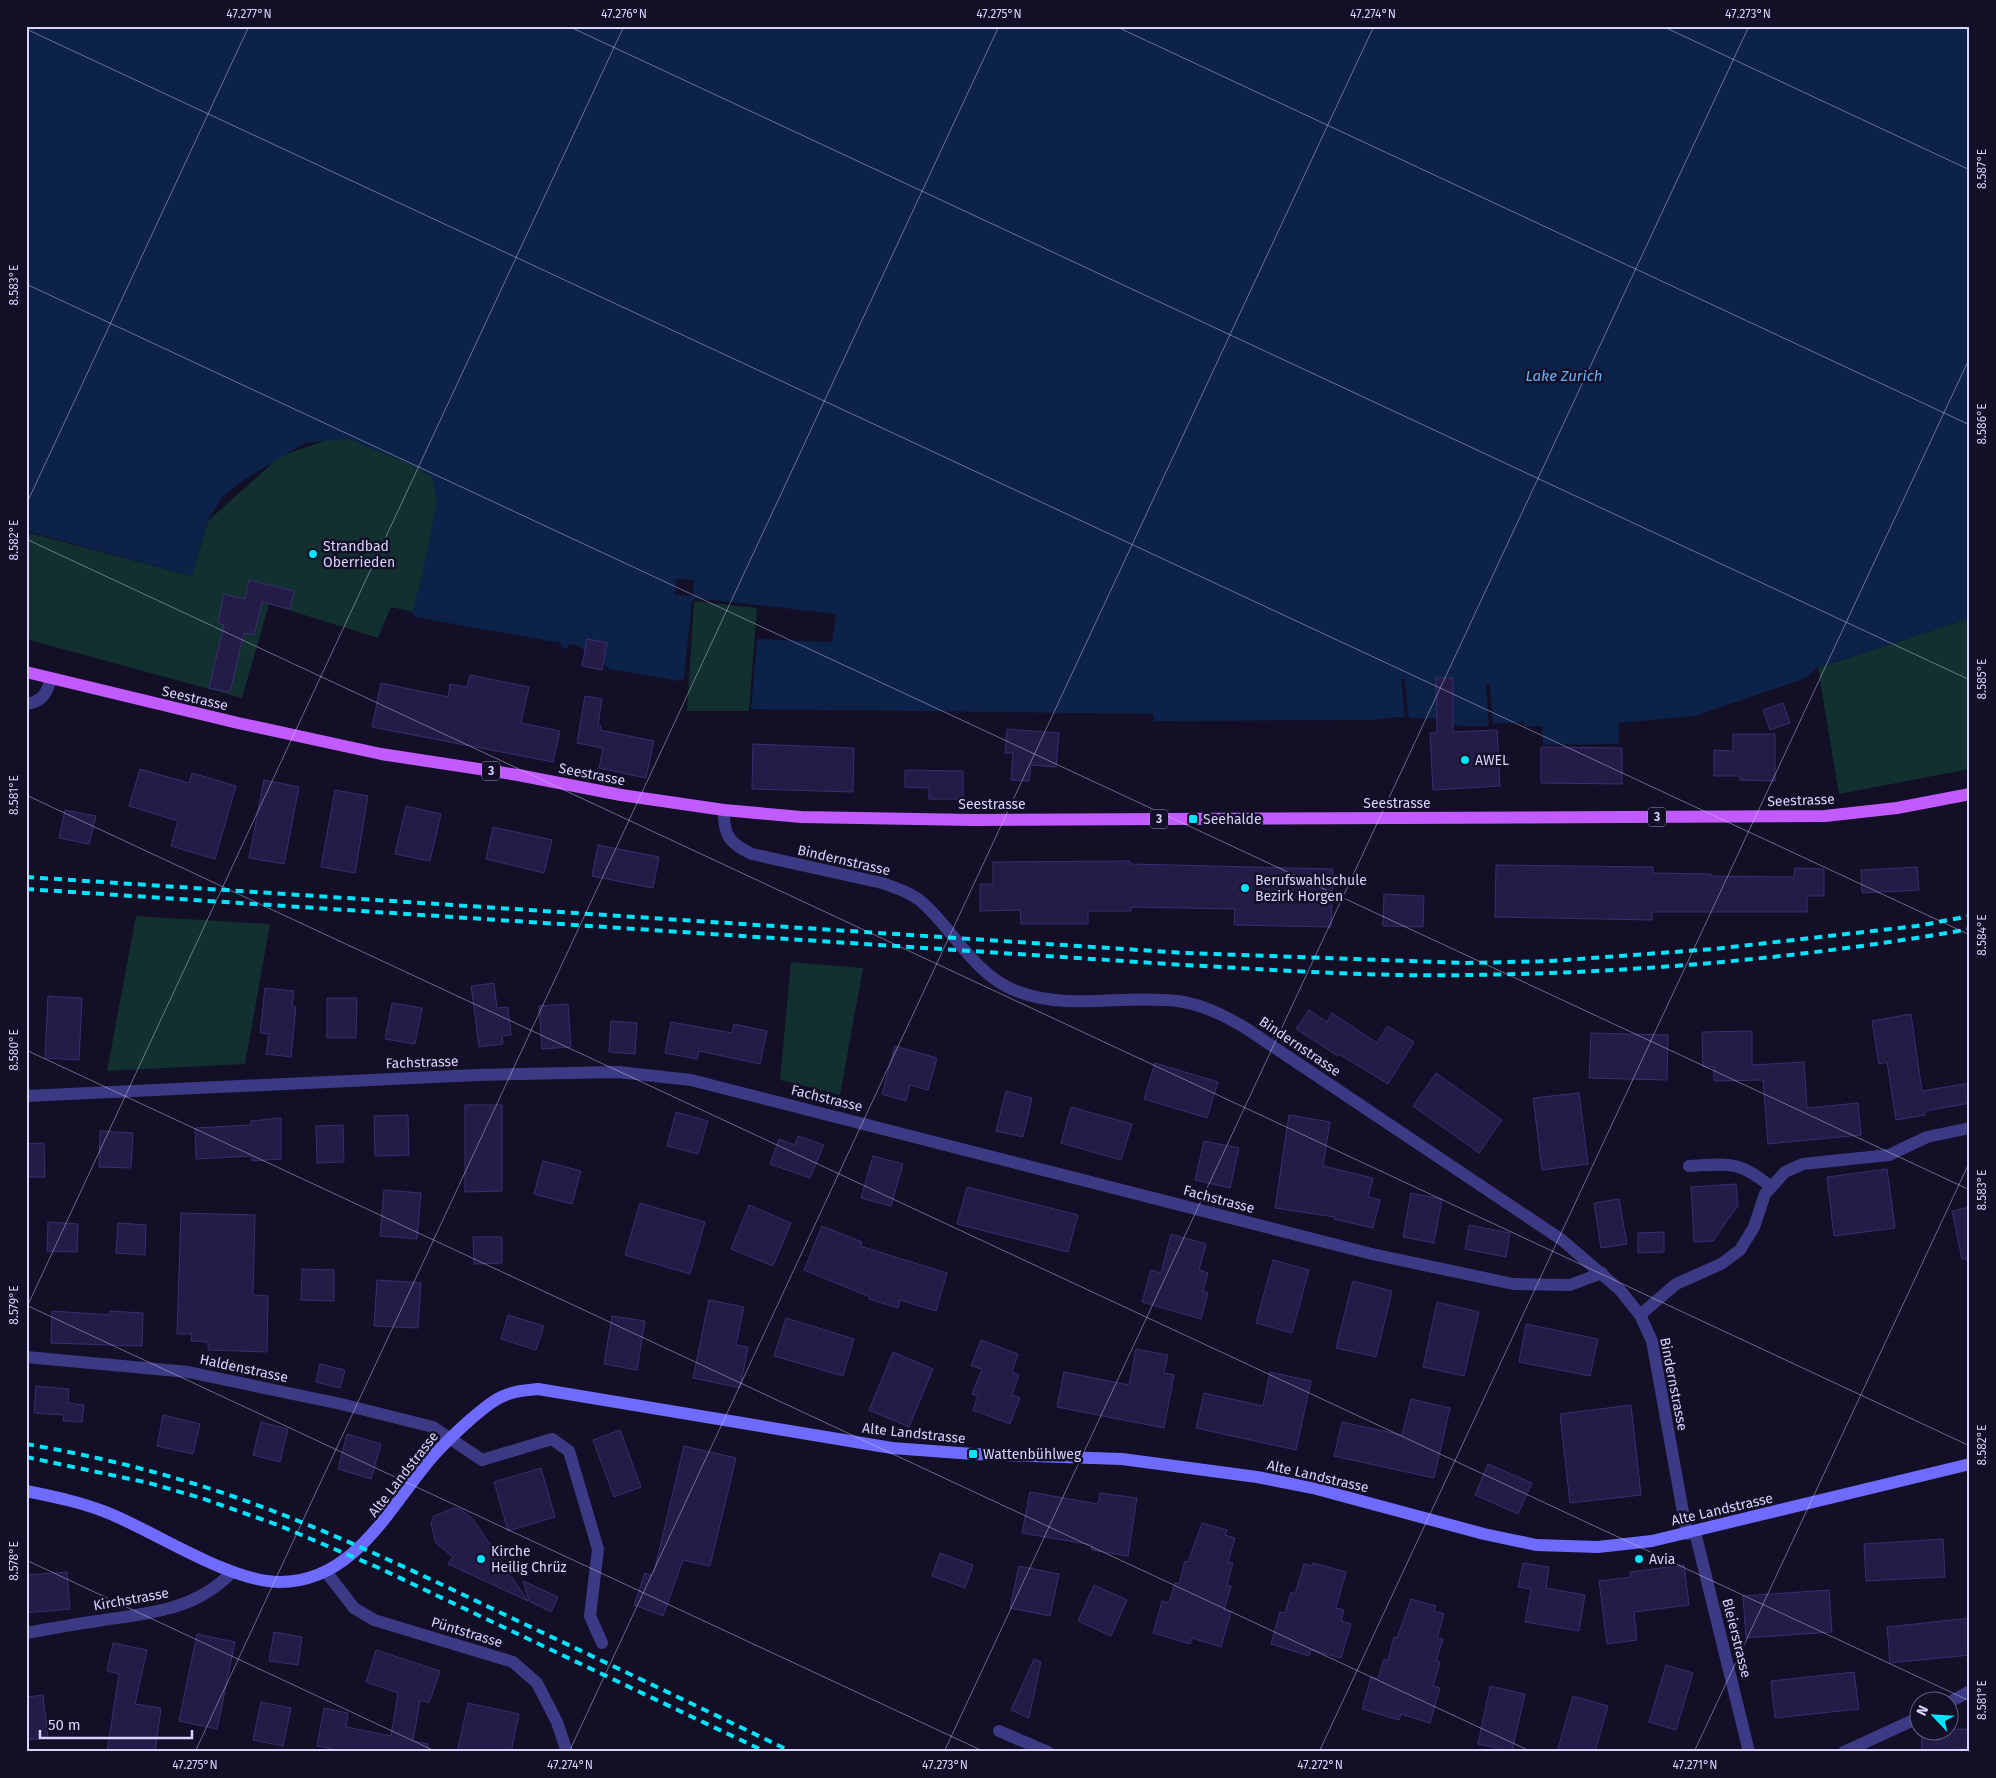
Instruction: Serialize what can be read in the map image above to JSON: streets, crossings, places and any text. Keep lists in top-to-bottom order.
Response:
{
  "streets": {
    "main road": ["Seestrasse", "3", "Alte Landstrasse"],
    "street": [
      "Bindernstrasse",
      "Fachstrasse",
      "Haldenstrasse",
      "Kirchstrasse",
      "Püntstrasse",
      "Bleierstrasse"
    ]
  },
  "crossings": [
    ["Seestrasse", "Bindernstrasse"],
    ["Bindernstrasse", "Fachstrasse"],
    ["Bindernstrasse", "Alte Landstrasse"],
    ["Bindernstrasse", "Bleierstrasse"],
    ["Haldenstrasse", "Alte Landstrasse"],
    ["Alte Landstrasse", "Kirchstrasse"],
    ["Alte Landstrasse", "Püntstrasse"],
    ["Alte Landstrasse", "Bleierstrasse"]
  ],
  "water": ["Lake Zurich"],
  "places": {
    "other": [
      "Strandbad Oberrieden",
      "AWEL",
      "Berufswahlschule Bezirk Horgen",
      "Kirche Heilig Chrüz",
      "Avia"
    ],
    "transit": ["Seehalde", "Wattenbühlweg"]
  },
  "scale_bar": "50 m",
  "north": "top left",
  "coordinates": [
    "47.277°N",
    "47.276°N",
    "47.275°N",
    "47.274°N",
    "47.273°N",
    "8.587°E",
    "8.583°E",
    "8.586°E",
    "8.582°E",
    "8.585°E",
    "8.581°E",
    "8.584°E",
    "8.580°E",
    "8.579°E",
    "8.578°E",
    "47.272°N",
    "47.271°N"
  ]
}
